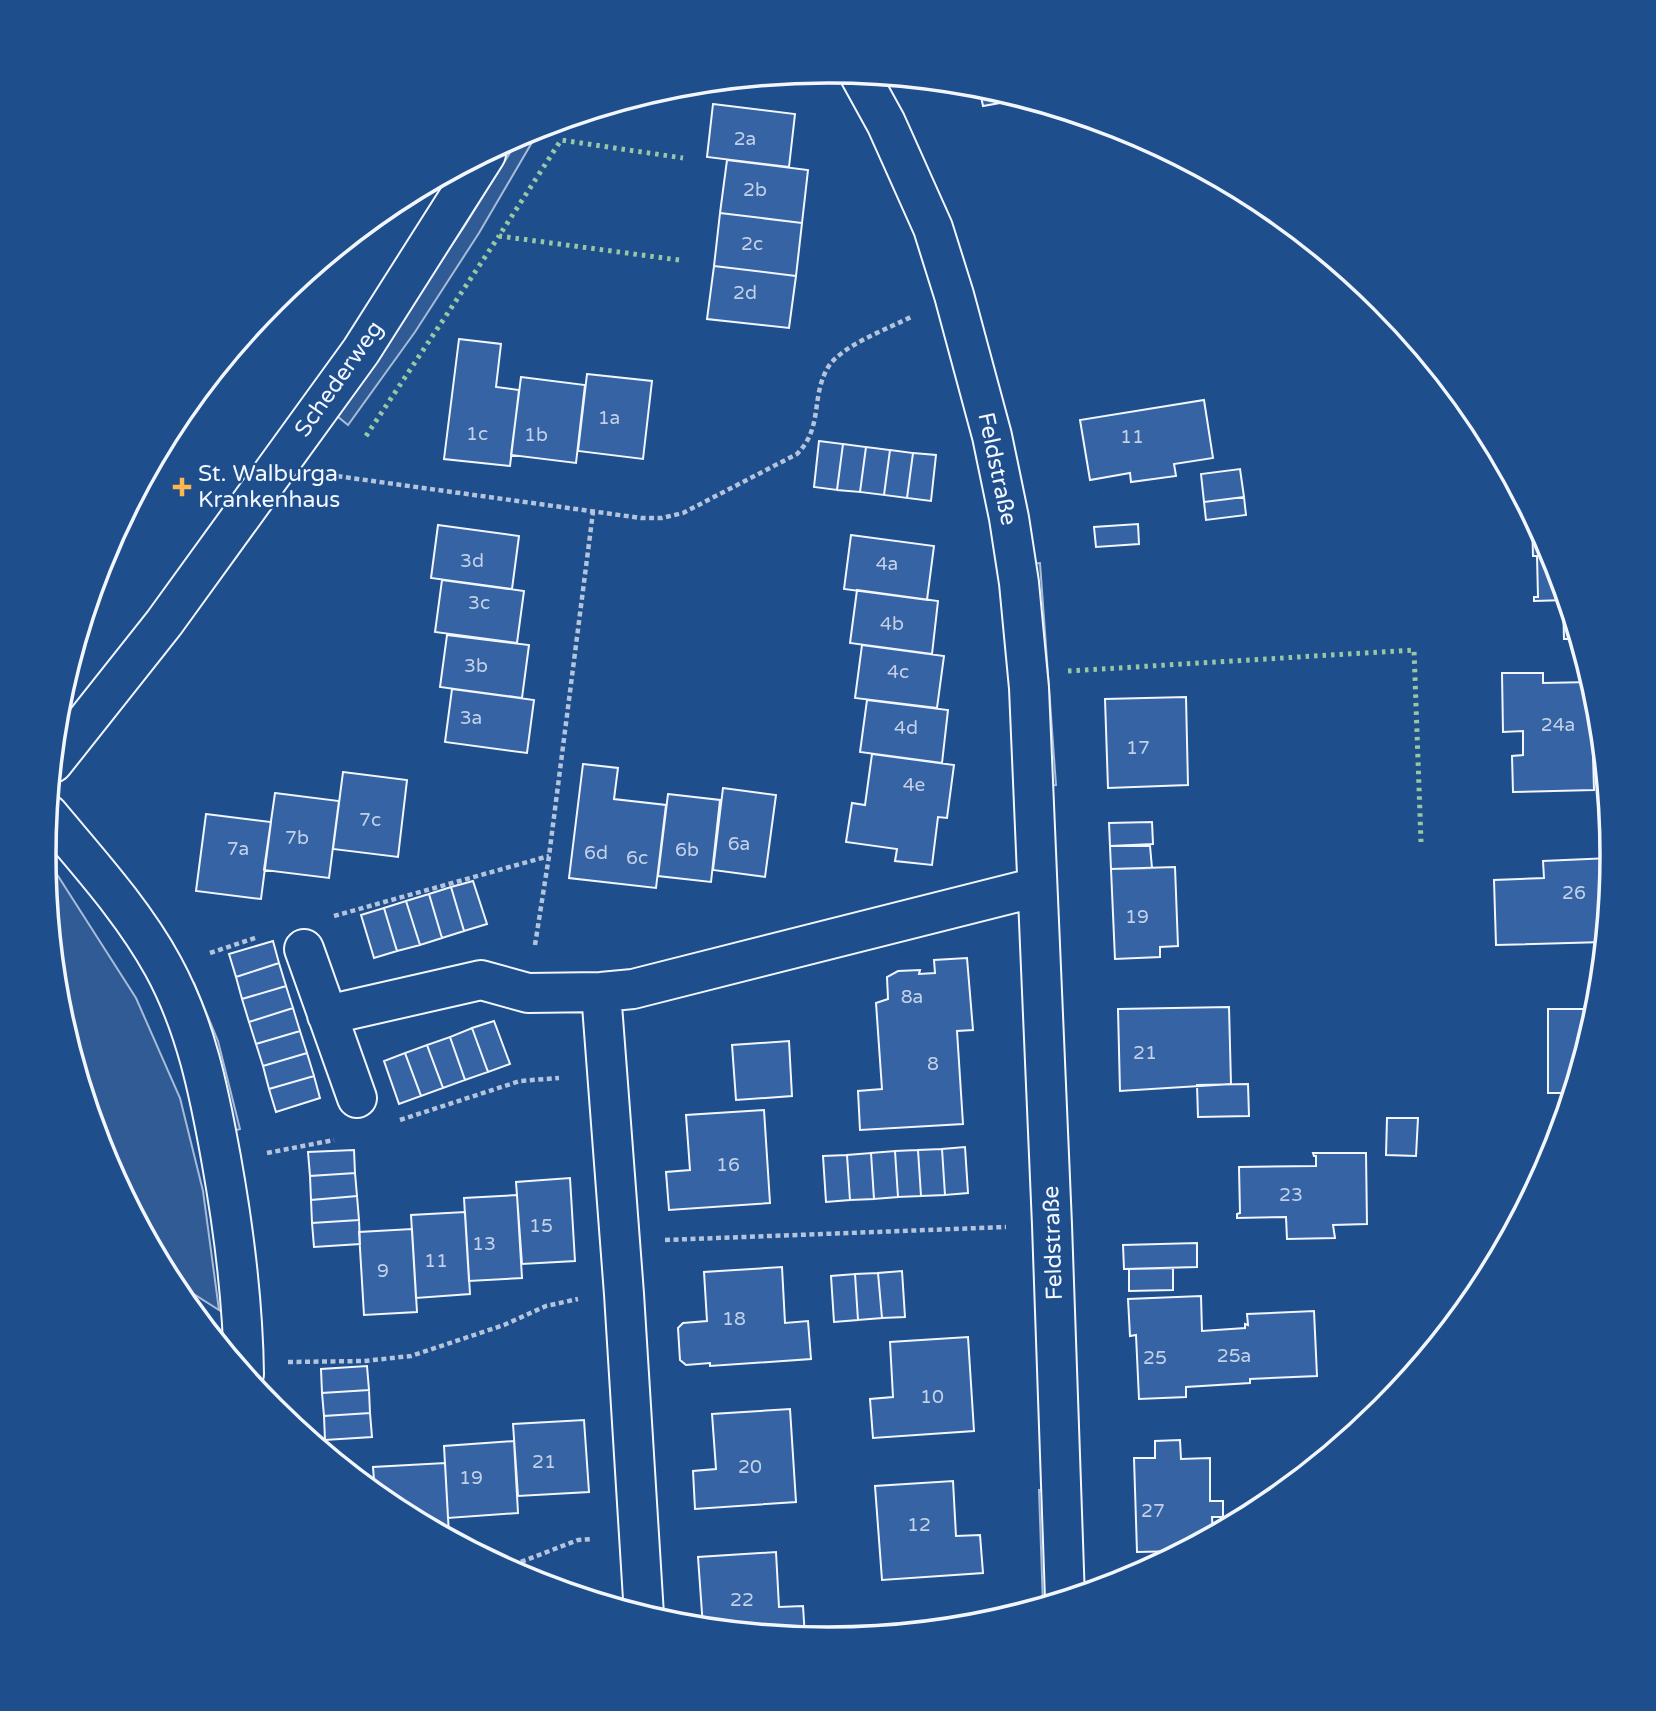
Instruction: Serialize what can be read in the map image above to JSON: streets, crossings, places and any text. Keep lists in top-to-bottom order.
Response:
{
  "streets": {
    "street": ["Schederweg", "Feldstraße"]
  },
  "places": {
    "health": ["St. Walburga Krankenhaus"]
  },
  "house_numbers": [
    "2a",
    "2b",
    "2c",
    "2d",
    "1a",
    "1c",
    "1b",
    "11",
    "3d",
    "4a",
    "3c",
    "4b",
    "3b",
    "4c",
    "3a",
    "24a",
    "4d",
    "17",
    "4e",
    "7c",
    "7b",
    "6a",
    "7a",
    "6b",
    "6d",
    "6c",
    "26",
    "19",
    "8a",
    "21",
    "8",
    "16",
    "23",
    "15",
    "13",
    "11",
    "9",
    "18",
    "25a",
    "25",
    "10",
    "21",
    "20",
    "19",
    "27",
    "12",
    "22"
  ]
}
